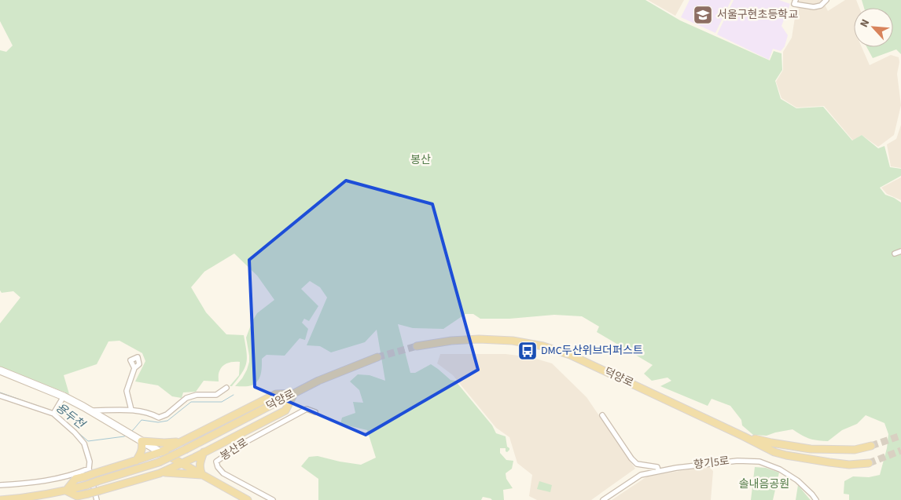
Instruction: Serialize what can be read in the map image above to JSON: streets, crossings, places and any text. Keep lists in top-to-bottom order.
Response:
{
  "streets": {
    "main road": ["덕양로"],
    "street": ["봉산로", "향기5로"]
  },
  "water": ["용두천"],
  "parks": ["봉산", "솔내음공원"],
  "places": {
    "school or university": ["서울구현초등학교"],
    "bus stop": ["DMC두산위브더퍼스트"]
  },
  "north": "top left"
}
